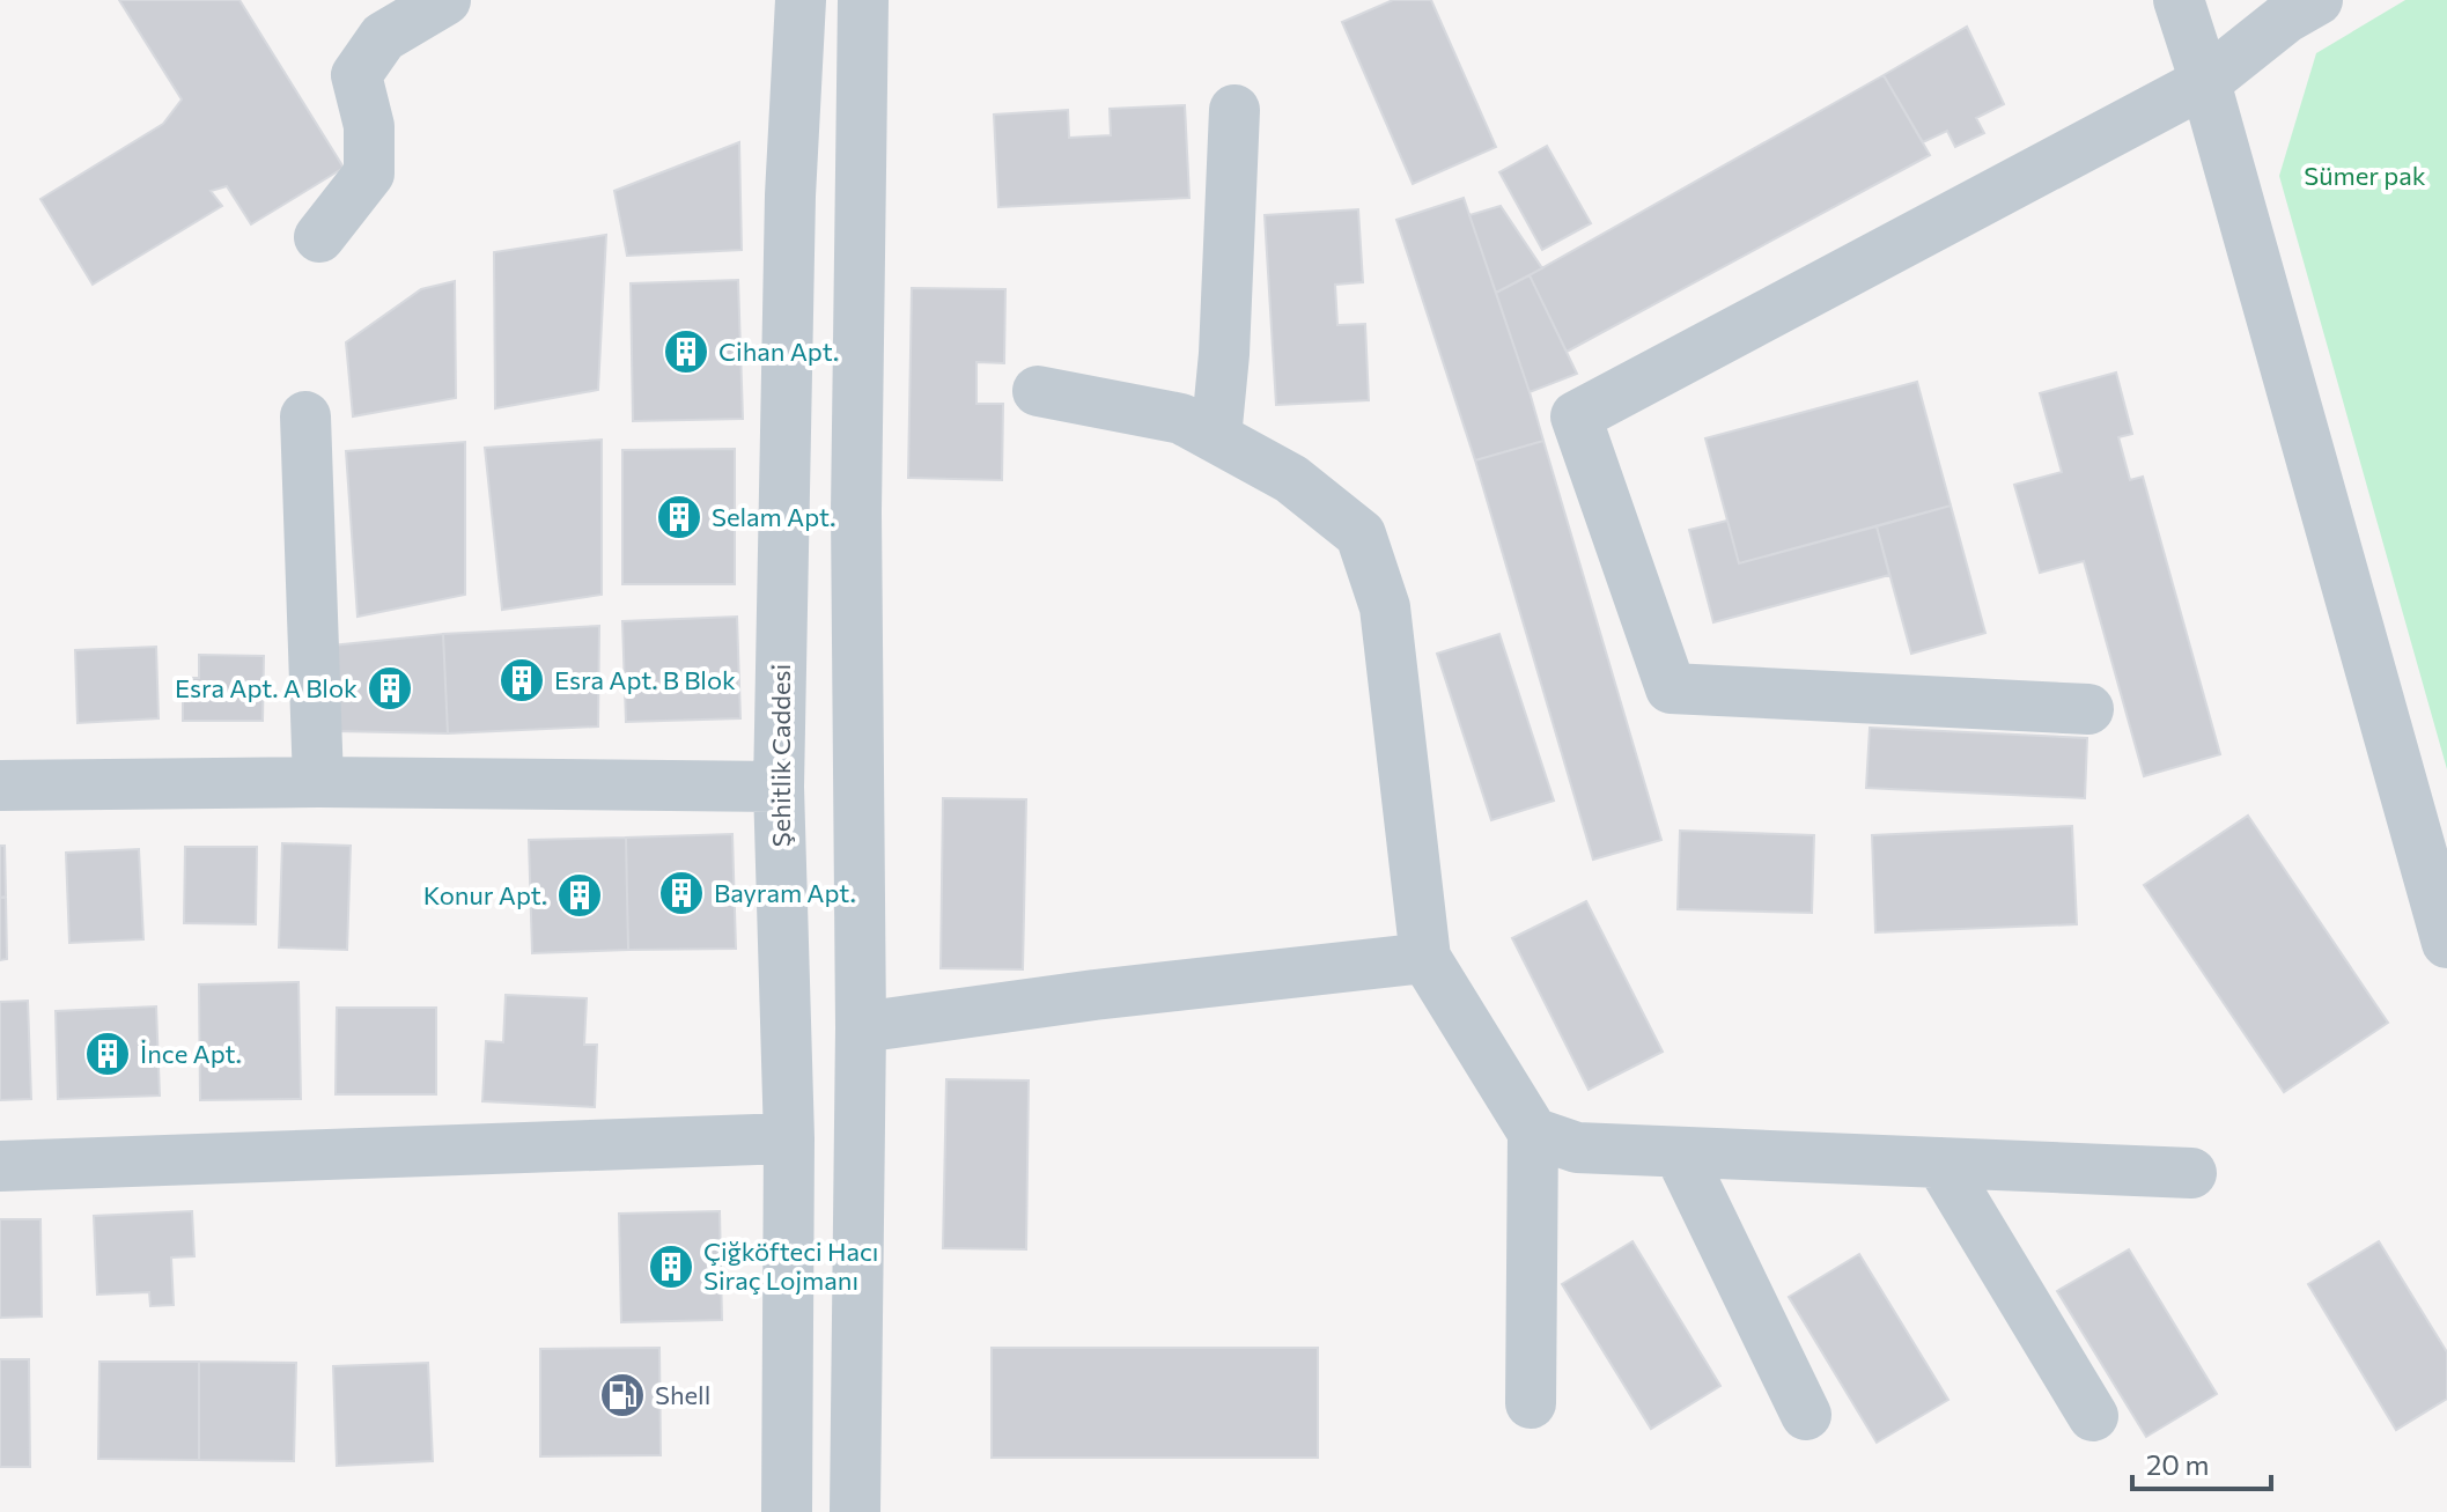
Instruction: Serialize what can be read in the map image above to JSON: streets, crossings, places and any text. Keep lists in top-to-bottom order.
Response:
{
  "streets": {
    "street": ["Şehitlik Caddesi"]
  },
  "parks": ["Sümer pak"],
  "places": {
    "building": [
      "Cihan Apt.",
      "Selam Apt.",
      "Esra Apt. B Blok",
      "Esra Apt. A Blok",
      "Bayram Apt.",
      "Konur Apt.",
      "İnce Apt.",
      "Çiğköfteci Hacı Siraç Lojmanı"
    ],
    "fuel station": ["Shell"]
  },
  "scale_bar": "20 m"
}
